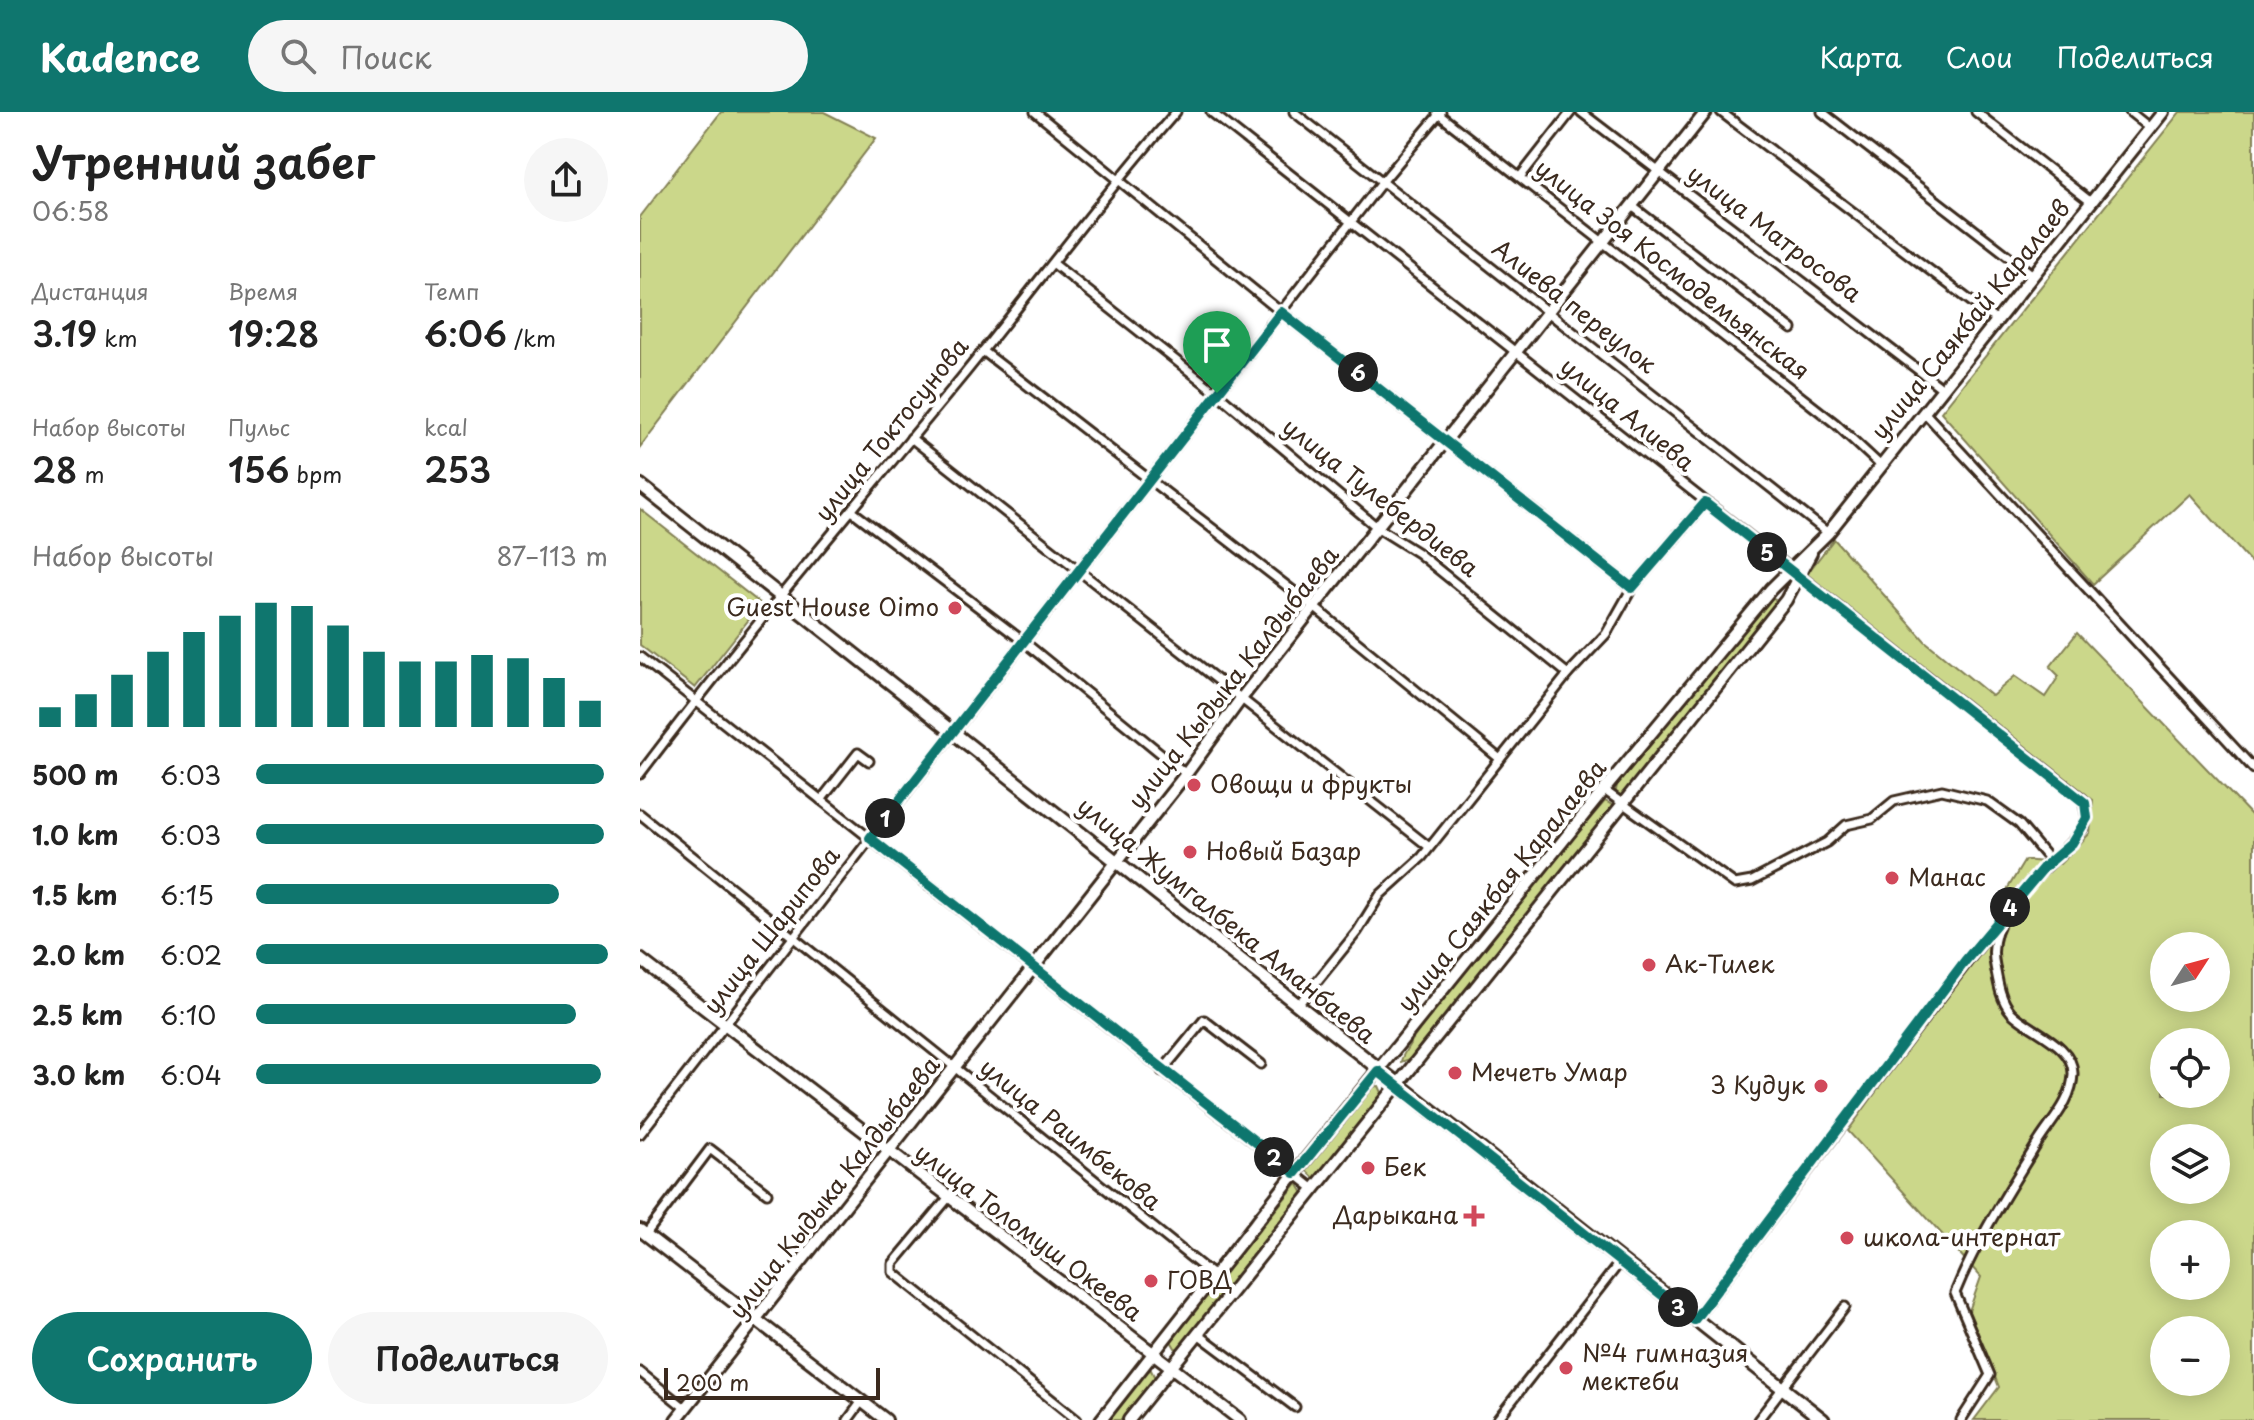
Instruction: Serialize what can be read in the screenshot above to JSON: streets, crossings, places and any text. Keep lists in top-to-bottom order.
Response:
{
  "streets": {
    "main road": ["улица Жумгалбека Аманбаева"],
    "street": [
      "улица Матросова",
      "улица Зоя Космодемьянская",
      "Алиева переулок",
      "улица Саякбай Каралаев",
      "улица Алиева",
      "улица Токтосунова",
      "улица Тулебердиева",
      "улица Кыдыка Калдыбаева",
      "улица Саякбая Каралаева",
      "улица Шарипова",
      "улица Раимбекова",
      "улица Толомуш Океева"
    ]
  },
  "crossings": [
    ["улица Матросова", "улица Саякбай Каралаев"],
    ["улица Матросова", "улица Кыдыка Калдыбаева"],
    ["улица Зоя Космодемьянская", "улица Саякбай Каралаев"],
    ["улица Зоя Космодемьянская", "улица Кыдыка Калдыбаева"],
    ["улица Зоя Космодемьянская", "улица Шарипова"],
    ["Алиева переулок", "улица Саякбай Каралаев"],
    ["Алиева переулок", "улица Кыдыка Калдыбаева"],
    ["Алиева переулок", "улица Шарипова"],
    ["улица Саякбай Каралаев", "улица Алиева"],
    ["улица Саякбай Каралаев", "улица Саякбая Каралаева"],
    ["улица Алиева", "улица Кыдыка Калдыбаева"],
    ["улица Алиева", "улица Саякбая Каралаева"],
    ["улица Алиева", "улица Шарипова"],
    ["улица Токтосунова", "улица Тулебердиева"],
    ["улица Токтосунова", "улица Жумгалбека Аманбаева"],
    ["улица Тулебердиева", "улица Кыдыка Калдыбаева"],
    ["улица Тулебердиева", "улица Шарипова"],
    ["улица Кыдыка Калдыбаева", "улица Жумгалбека Аманбаева"],
    ["улица Кыдыка Калдыбаева", "улица Раимбекова"],
    ["улица Кыдыка Калдыбаева", "улица Толомуш Океева"],
    ["улица Саякбая Каралаева", "улица Жумгалбека Аманбаева"],
    ["улица Саякбая Каралаева", "улица Раимбекова"],
    ["улица Саякбая Каралаева", "улица Толомуш Океева"],
    ["улица Жумгалбека Аманбаева", "улица Шарипова"],
    ["улица Шарипова", "улица Раимбекова"],
    ["улица Шарипова", "улица Толомуш Океева"]
  ],
  "places": {
    "other": [
      "Guest House Oimo",
      "Овощи и фрукты",
      "Новый Базар",
      "Манас",
      "Ак-Тилек",
      "Мечеть Умар",
      "3 Кудук",
      "Бек",
      "школа-интернат",
      "ГОВД",
      "№4 гимназия мектеби"
    ],
    "health": ["Дарыкана"]
  },
  "scale_bar": "200 m",
  "north": "top right",
  "page": {
    "header": "Kadence",
    "search": "Поиск",
    "nav": ["Карта", "Слои", "Поделиться"],
    "heading": ["Утренний забег", "06:58"],
    "stats": [
      ["Дистанция", "3.19 km"],
      ["Время", "19:28"],
      ["Темп", "6:06 /km"],
      ["Набор высоты", "28 m"],
      ["Пульс", "156 bpm"],
      ["kcal", "253"]
    ],
    "pins": [
      "6",
      "5",
      "1",
      "4",
      "2",
      "3"
    ],
    "chart": ["Набор высоты", "87–113 m"],
    "list": [
      {
        "name": "500 m",
        "note": "6:03"
      },
      {
        "name": "1.0 km",
        "note": "6:03"
      },
      {
        "name": "1.5 km",
        "note": "6:15"
      },
      {
        "name": "2.0 km",
        "note": "6:02"
      },
      {
        "name": "2.5 km",
        "note": "6:10"
      },
      {
        "name": "3.0 km",
        "note": "6:04"
      }
    ],
    "map_buttons": ["+", "−"],
    "buttons": ["Сохранить", "Поделиться"],
    "scale": "200 m"
  }
}
